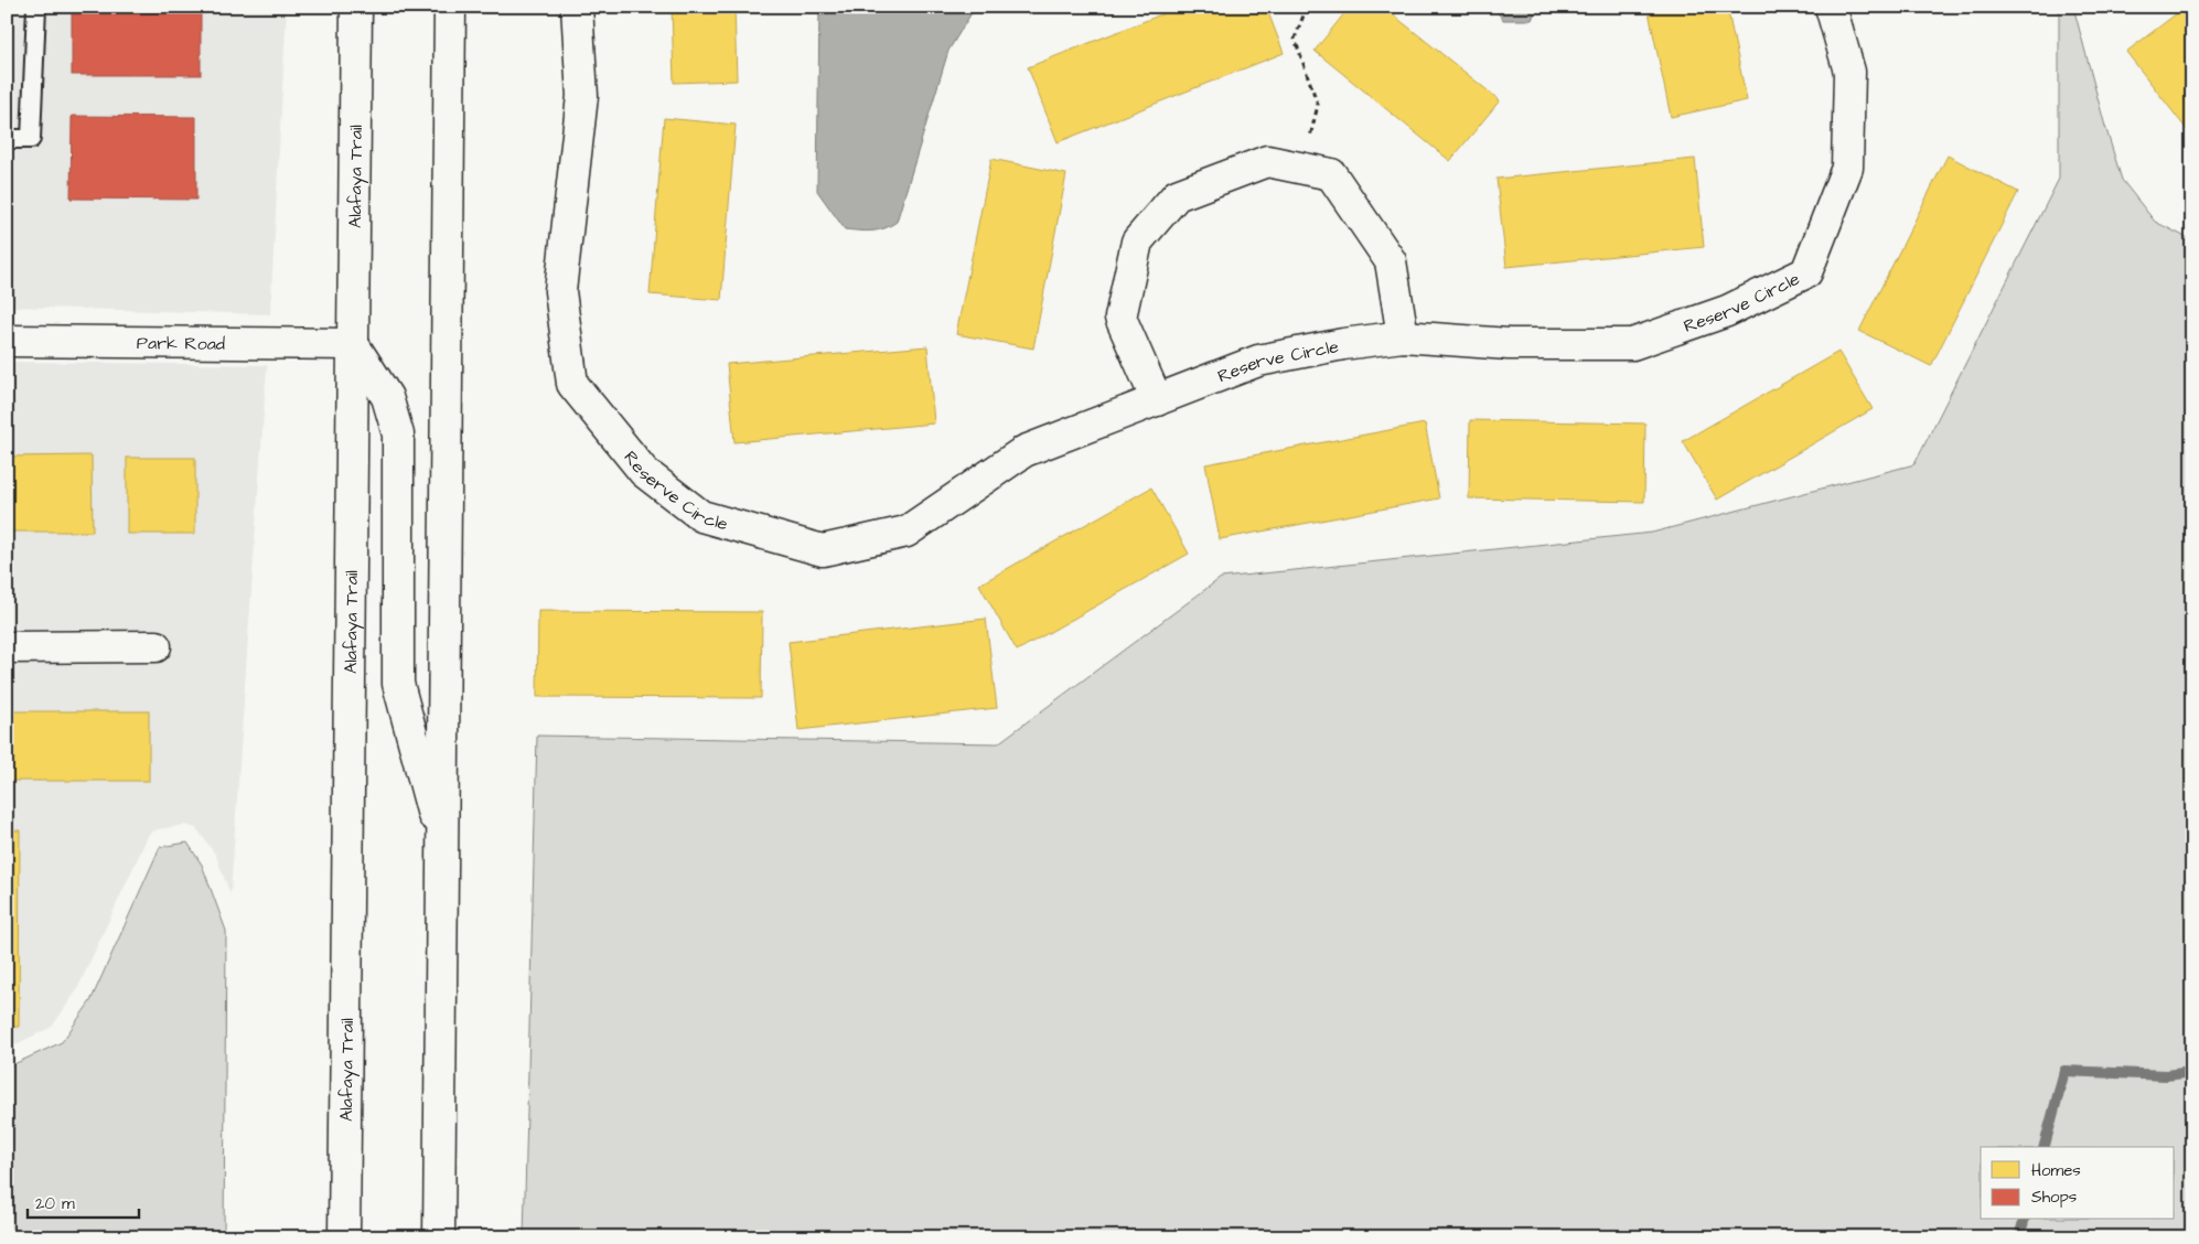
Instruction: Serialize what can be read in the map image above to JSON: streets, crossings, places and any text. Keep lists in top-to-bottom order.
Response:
{
  "streets": {
    "street": ["Alafaya Trail", "Reserve Circle", "Park Road"]
  },
  "crossings": [
    ["Alafaya Trail", "Park Road"]
  ],
  "legend": ["Homes", "Shops"],
  "scale_bar": "20 m"
}
